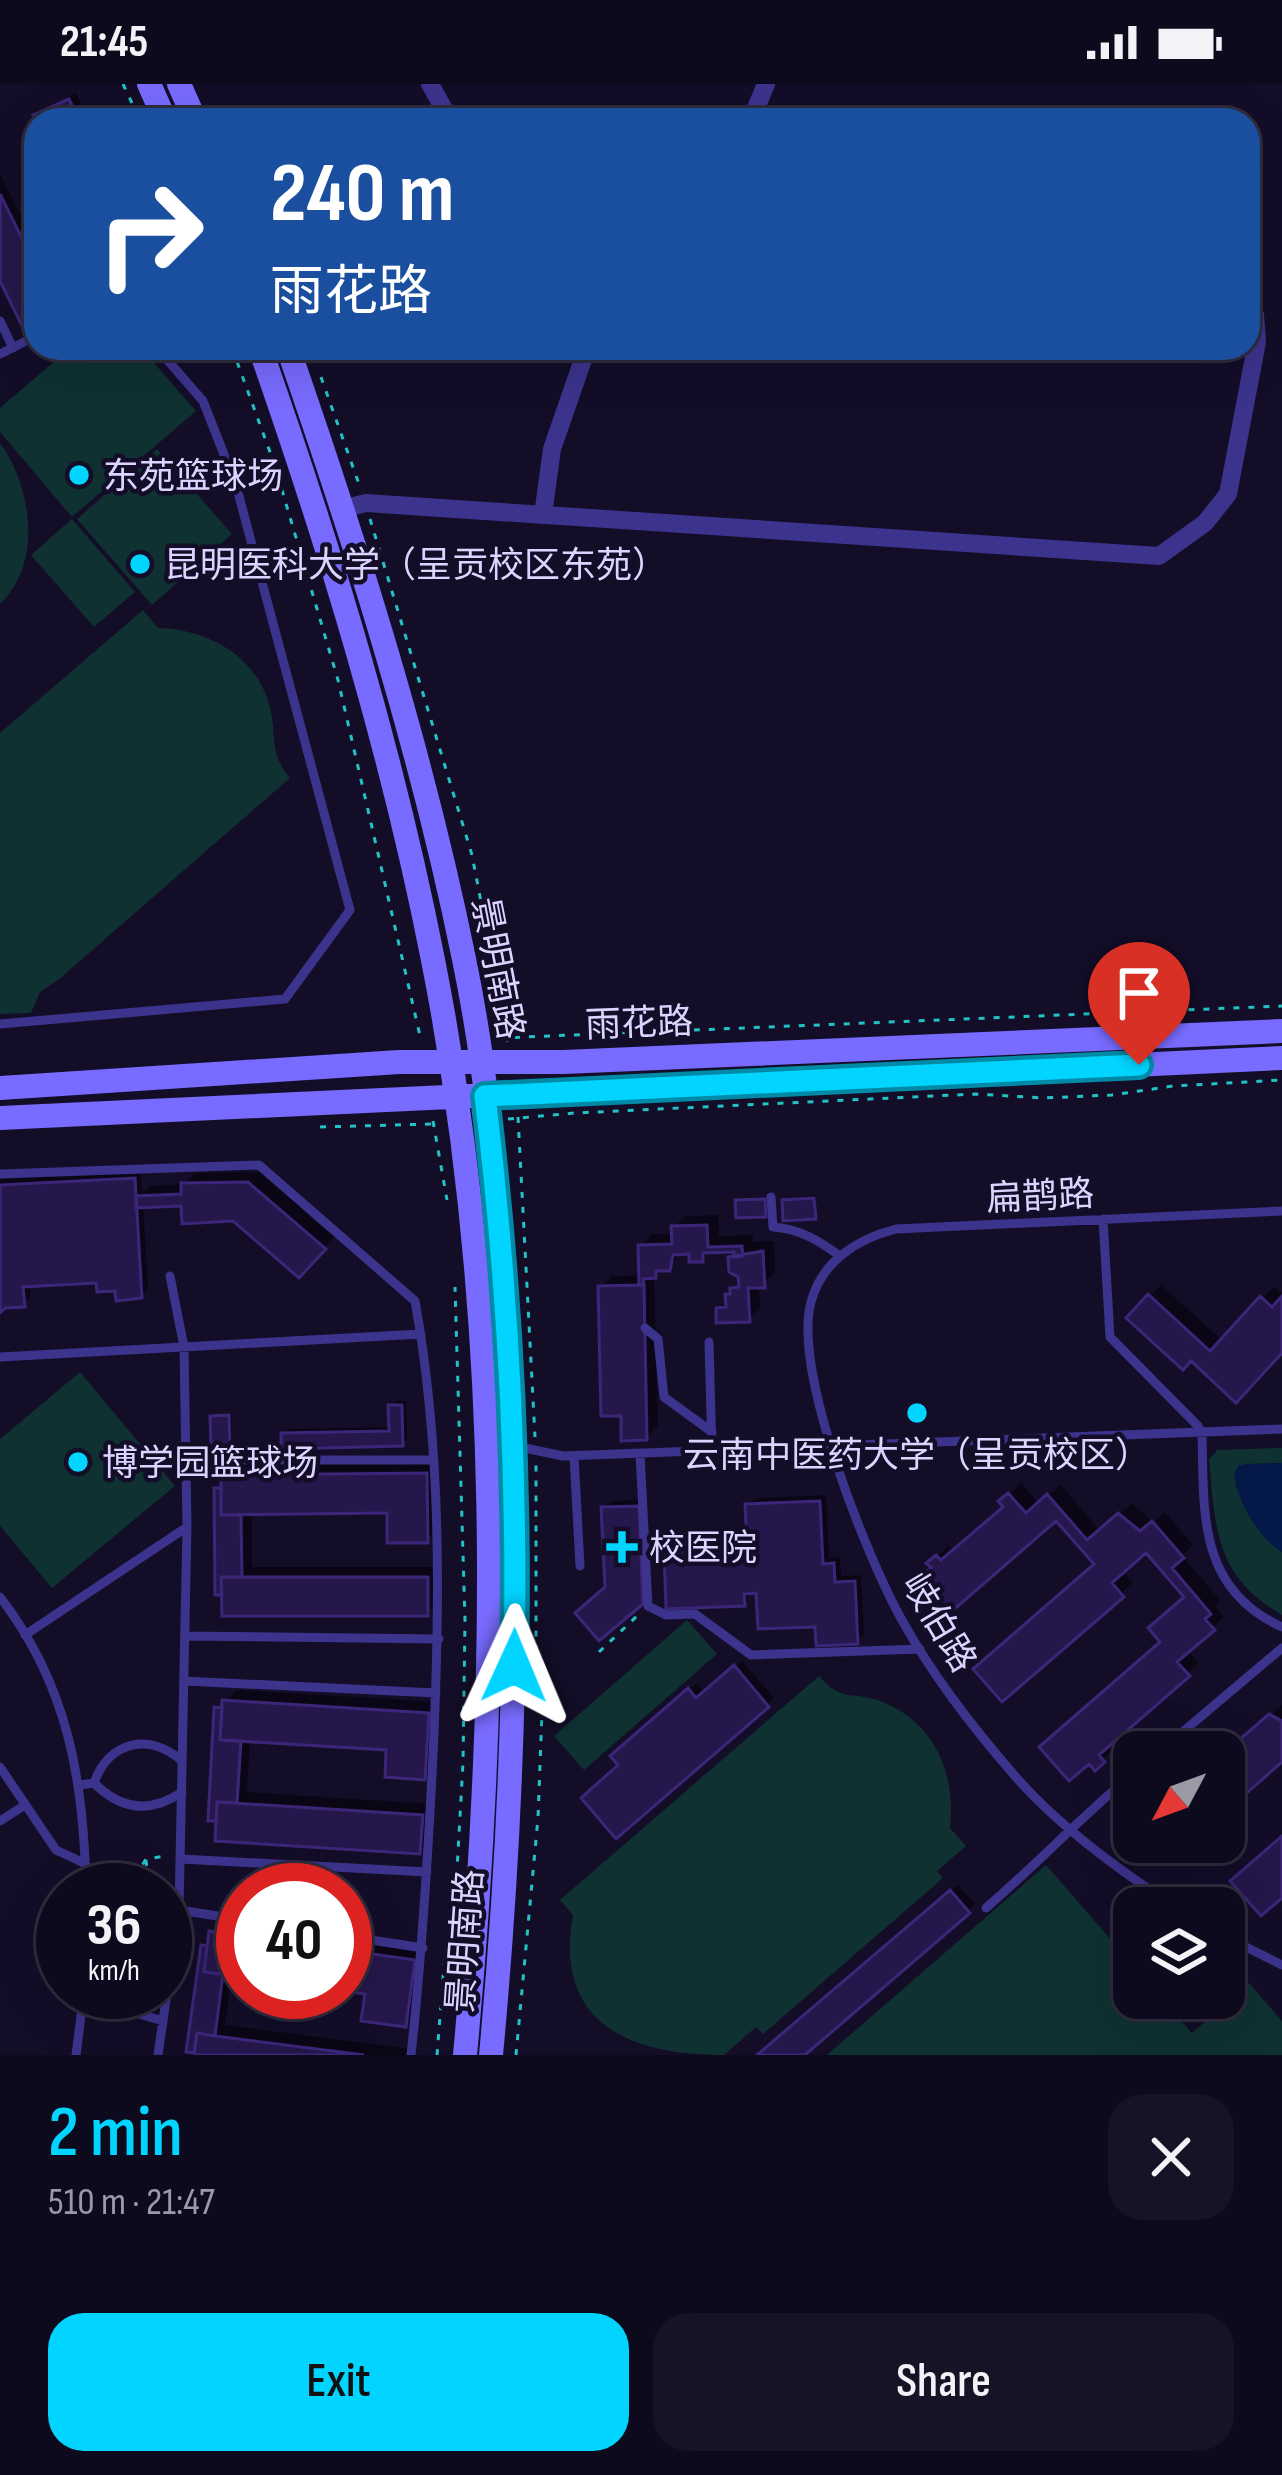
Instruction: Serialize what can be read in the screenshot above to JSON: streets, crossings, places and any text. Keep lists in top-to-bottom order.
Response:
{
  "streets": {
    "street": ["景明南路", "雨花路"],
    "lane": ["扁鹊路", "岐伯路"]
  },
  "crossings": [
    ["景明南路", "雨花路"],
    ["扁鹊路", "岐伯路"]
  ],
  "places": {
    "other": [
      "东苑篮球场",
      "昆明医科大学（呈贡校区东苑）",
      "云南中医药大学（呈贡校区）",
      "博学园篮球场"
    ],
    "health": ["校医院"]
  },
  "north": "bottom left",
  "page": {
    "status": "21:45",
    "turn": ["240 m", "雨花路"],
    "speed": "36 km/h",
    "limit": "40",
    "heading": ["2 min", "510 m · 21:47"],
    "buttons": ["Exit", "Share"]
  }
}
